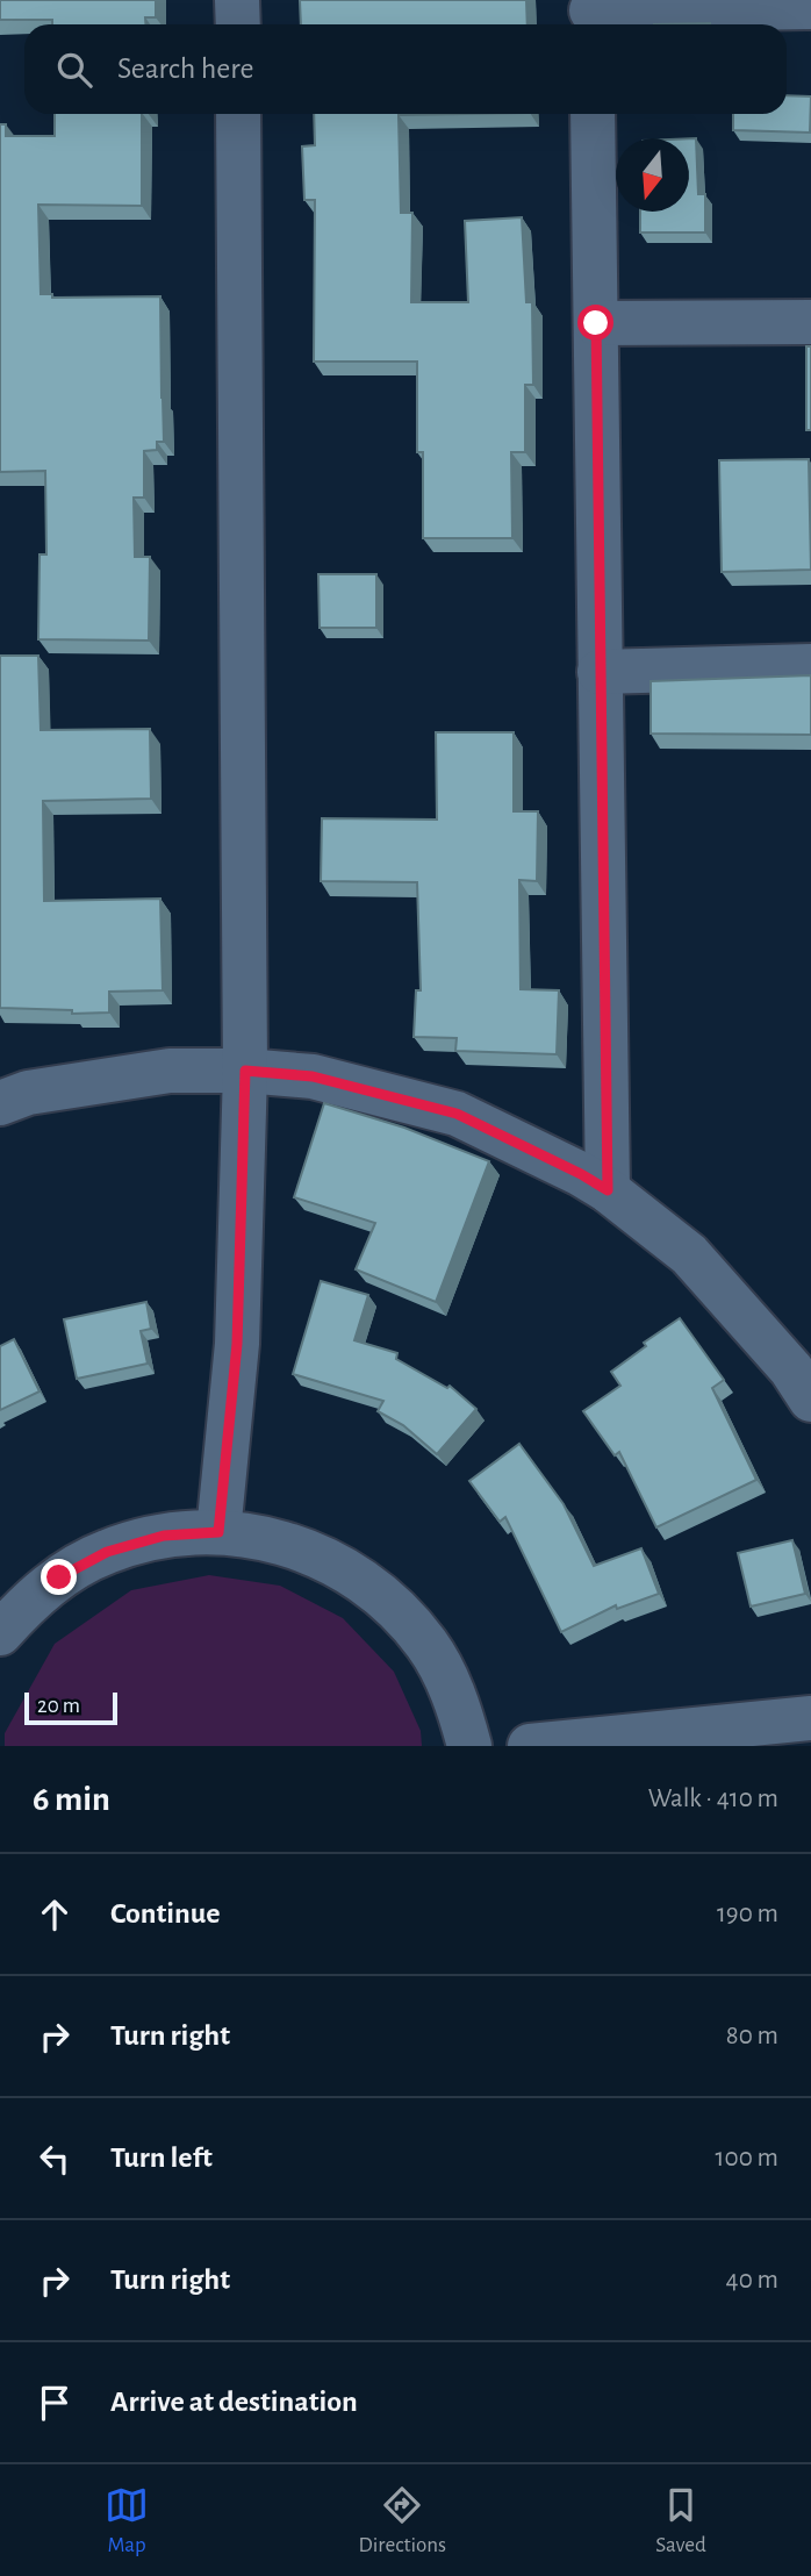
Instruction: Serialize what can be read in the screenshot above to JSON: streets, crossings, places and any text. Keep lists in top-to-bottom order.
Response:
{
  "scale_bar": "20 m",
  "north": "bottom",
  "page": {
    "search": "Search here",
    "scale": "20 m",
    "heading": ["6 min", "Walk · 410 m"],
    "list": [
      ["Continue", "190 m"],
      ["Turn right", "80 m"],
      ["Turn left", "100 m"],
      ["Turn right", "40 m"],
      "Arrive at destination"
    ],
    "nav": ["Map", "Directions", "Saved"]
  }
}
